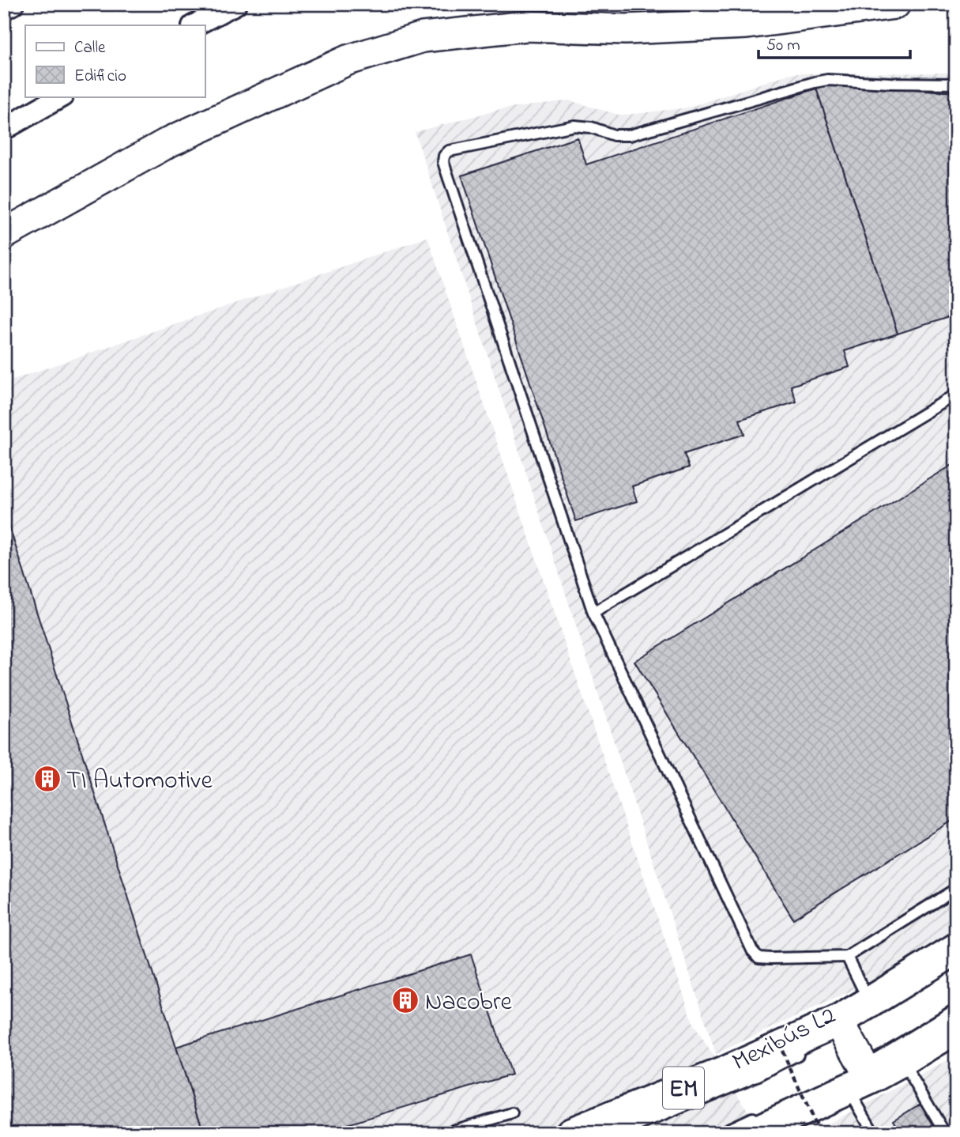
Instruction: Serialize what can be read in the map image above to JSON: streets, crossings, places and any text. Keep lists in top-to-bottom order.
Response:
{
  "streets": {
    "main road": ["EM"],
    "lane": ["Mexibús L2"]
  },
  "places": {
    "building": ["TI Automotive", "Nacobre"]
  },
  "legend": ["Calle", "Edificio"],
  "scale_bar": "50 m"
}
